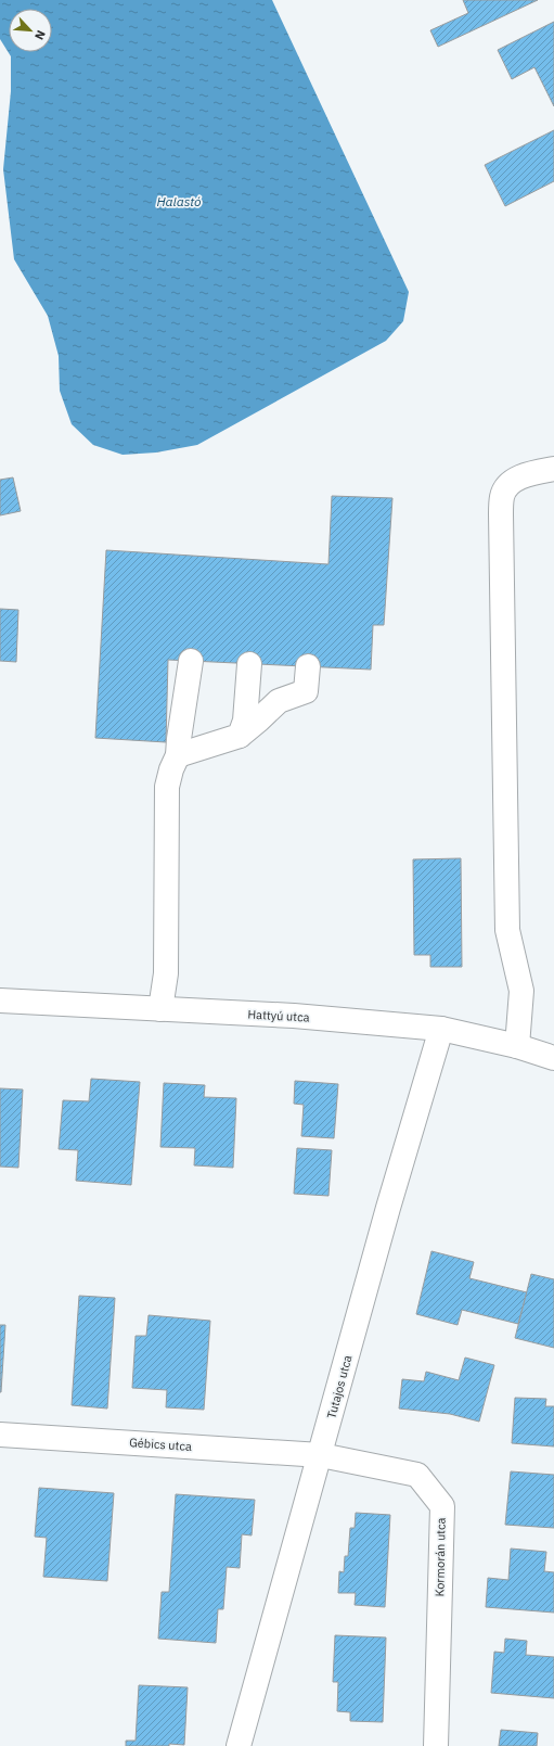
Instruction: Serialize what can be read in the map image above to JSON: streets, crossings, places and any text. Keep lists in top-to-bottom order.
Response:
{
  "streets": {
    "street": [
      "Hattyú utca",
      "Tutajos utca",
      "Gébics utca",
      "Kormorán utca"
    ]
  },
  "crossings": [
    ["Hattyú utca", "Tutajos utca"],
    ["Tutajos utca", "Gébics utca"],
    ["Tutajos utca", "Kormorán utca"],
    ["Gébics utca", "Kormorán utca"]
  ],
  "water": ["Halastó"],
  "north": "bottom right"
}
